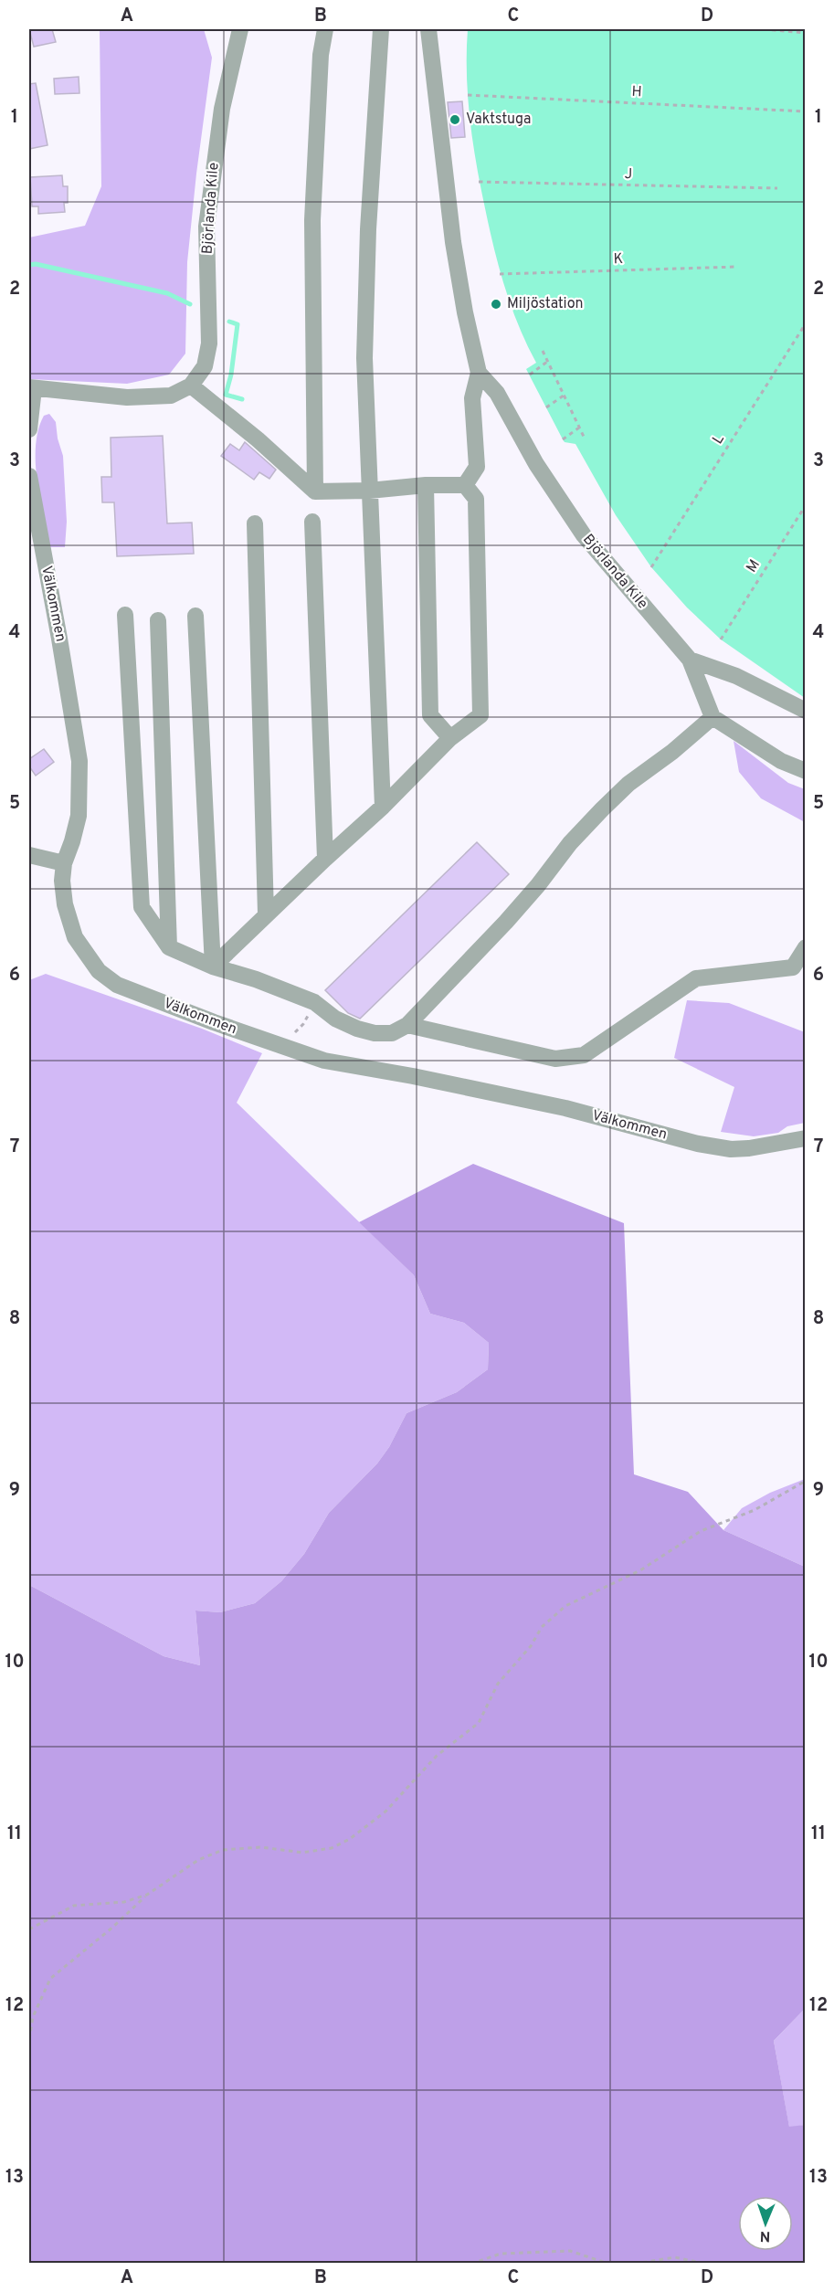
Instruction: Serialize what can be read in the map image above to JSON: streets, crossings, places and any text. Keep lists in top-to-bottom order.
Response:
{
  "streets": {
    "street": ["Björlanda Kile", "Välkommen"],
    "path": [
      "H",
      "J",
      "K",
      "L",
      "M"
    ]
  },
  "places": ["Vaktstuga", "Miljöstation"],
  "north": "bottom",
  "grid": {
    "columns": [
      "A",
      "B",
      "C",
      "D"
    ],
    "rows": [
      "1",
      "2",
      "3",
      "4",
      "5",
      "6",
      "7",
      "8",
      "9",
      "10",
      "11",
      "12",
      "13"
    ]
  }
}
